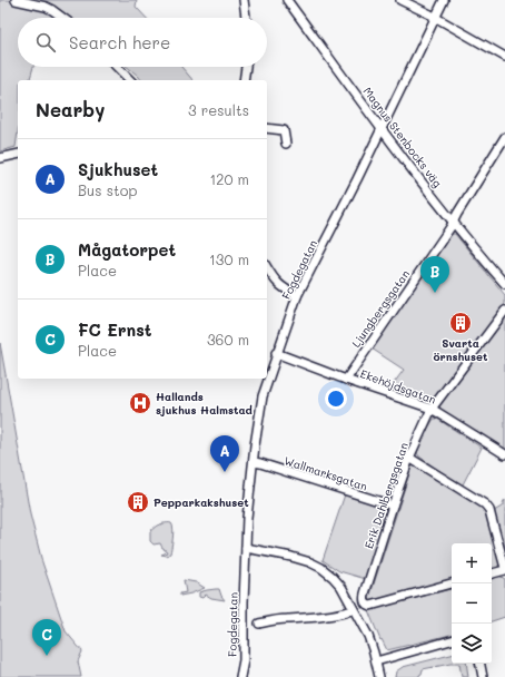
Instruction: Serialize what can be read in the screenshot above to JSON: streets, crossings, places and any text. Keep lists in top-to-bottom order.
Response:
{
  "streets": {
    "street": [
      "Magnus Stenbocks väg",
      "Fogdegatan",
      "Ljungbergsgatan",
      "Ekehöjdsgatan",
      "Wallmarksgatan",
      "Erik Dahlbergsgatan"
    ]
  },
  "crossings": [
    ["Magnus Stenbocks väg", "Fogdegatan"],
    ["Magnus Stenbocks väg", "Ljungbergsgatan"],
    ["Fogdegatan", "Ekehöjdsgatan"],
    ["Fogdegatan", "Wallmarksgatan"],
    ["Ljungbergsgatan", "Ekehöjdsgatan"],
    ["Ekehöjdsgatan", "Erik Dahlbergsgatan"],
    ["Wallmarksgatan", "Erik Dahlbergsgatan"]
  ],
  "places": {
    "building": ["Svarta örnshuset", "Pepparkakshuset"],
    "hospital": ["Hallands sjukhus Halmstad"]
  },
  "page": {
    "search": "Search here",
    "heading": ["Nearby", "3 results"],
    "list": [
      {
        "mark": "A",
        "name": "Sjukhuset",
        "note": "Bus stop",
        "value": "120 m"
      },
      {
        "mark": "B",
        "name": "Mågatorpet",
        "note": "Place",
        "value": "130 m"
      },
      {
        "mark": "C",
        "name": "FC Ernst",
        "note": "Place",
        "value": "360 m"
      }
    ],
    "pins": ["B", "A", "C"],
    "map_buttons": ["+", "−"]
  }
}
